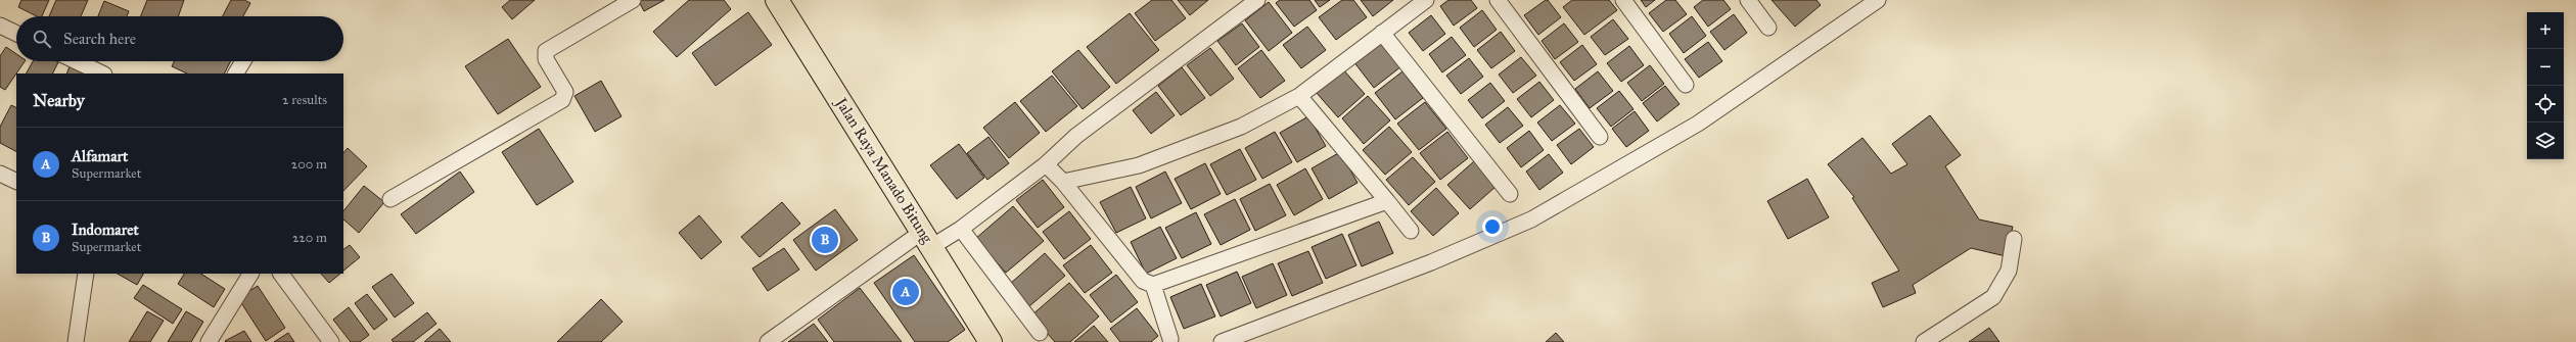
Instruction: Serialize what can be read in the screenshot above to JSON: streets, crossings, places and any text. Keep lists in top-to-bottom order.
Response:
{
  "streets": {
    "highway": ["Jalan Raya Manado Bitung"]
  },
  "page": {
    "map_buttons": ["+", "−"],
    "search": "Search here",
    "heading": ["Nearby", "2 results"],
    "list": [
      {
        "mark": "A",
        "name": "Alfamart",
        "note": "Supermarket",
        "value": "200 m"
      },
      {
        "mark": "B",
        "name": "Indomaret",
        "note": "Supermarket",
        "value": "220 m"
      }
    ],
    "pins": ["B", "A"]
  }
}
